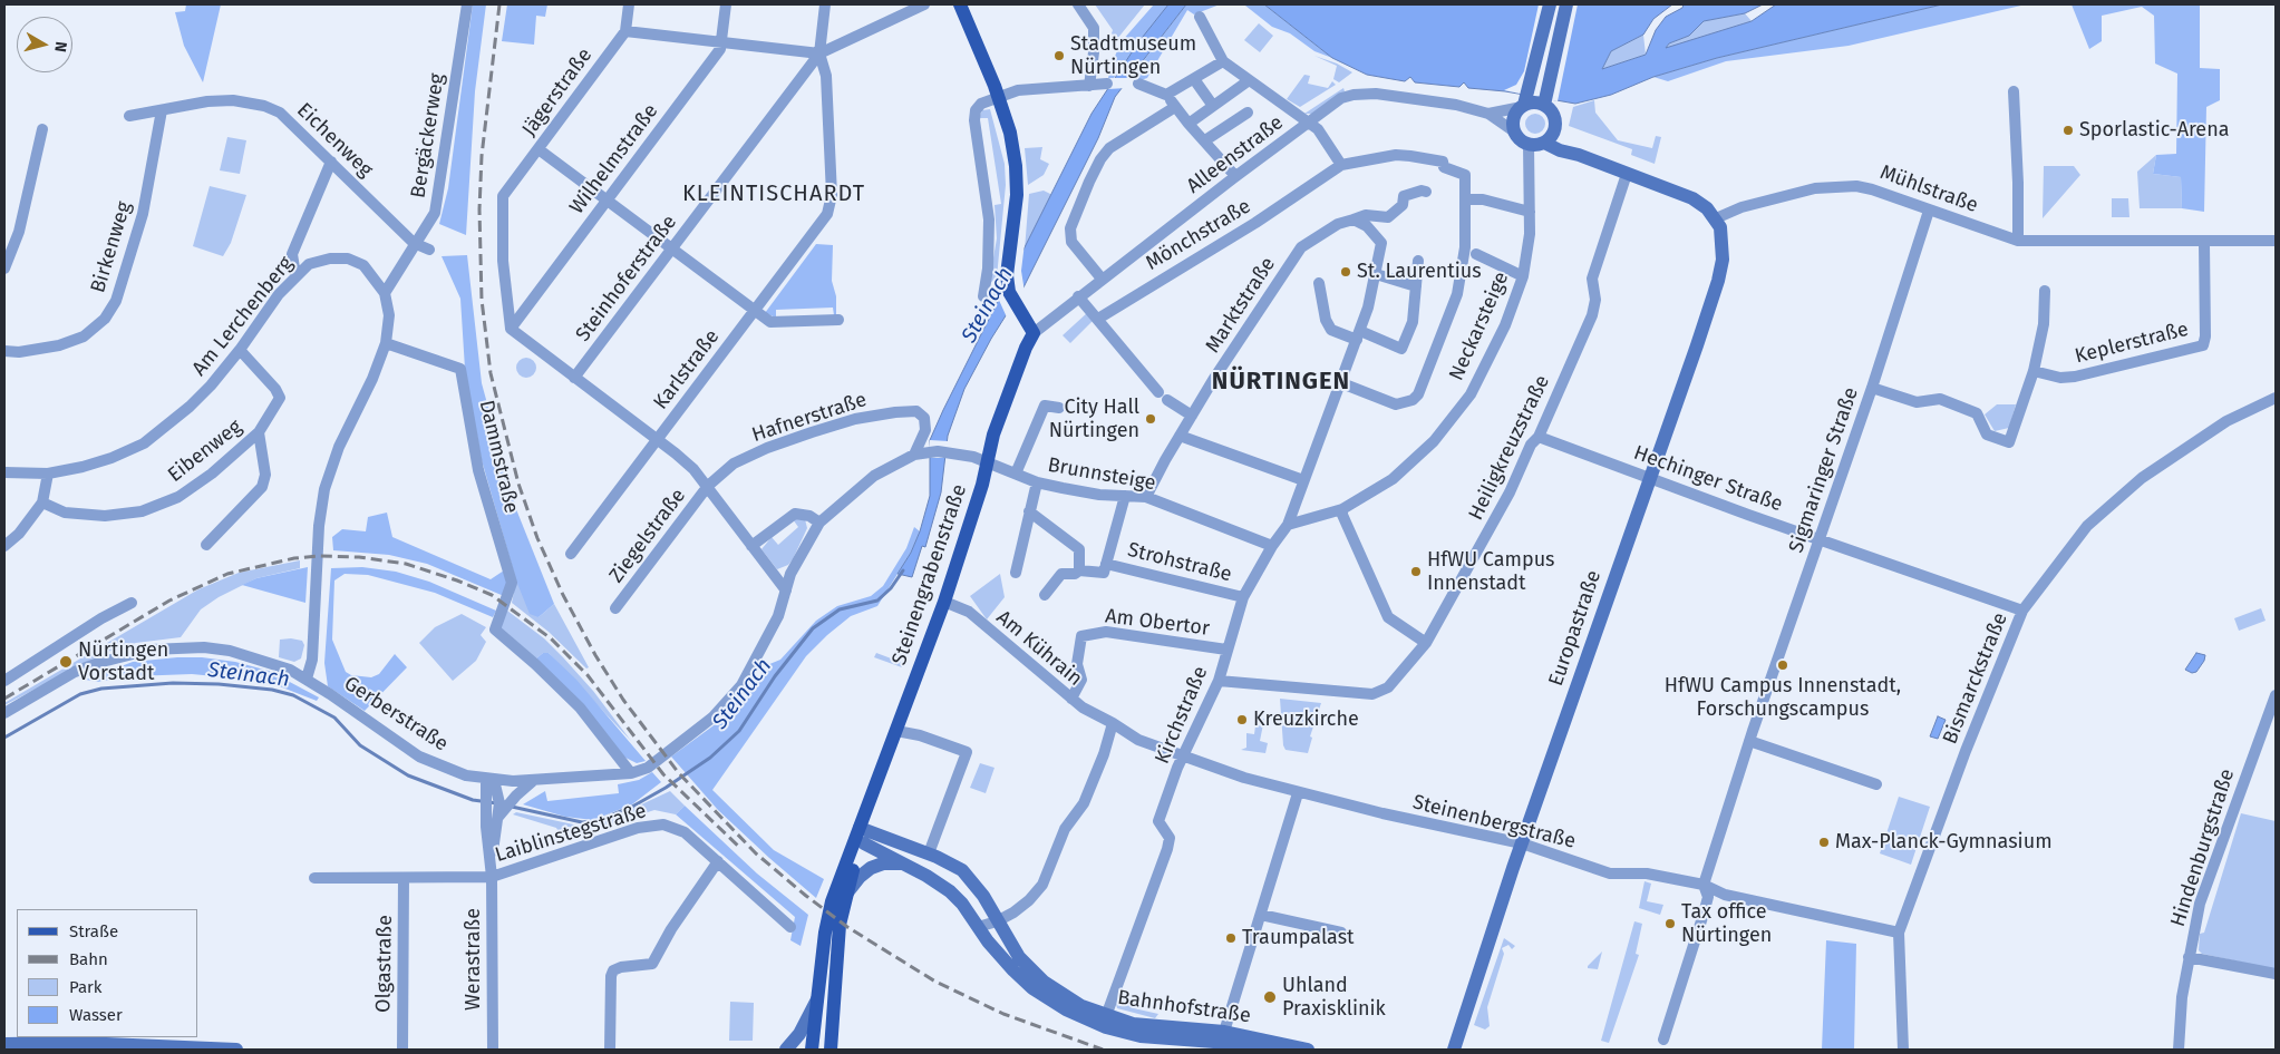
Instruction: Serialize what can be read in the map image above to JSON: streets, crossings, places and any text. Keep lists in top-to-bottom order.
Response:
{
  "streets": {
    "main road": ["Steinengrabenstraße"],
    "street": [
      "Jägerstraße",
      "Bergäckerweg",
      "Eichenweg",
      "Alleenstraße",
      "Wilhelmstraße",
      "Mühlstraße",
      "Mönchstraße",
      "Birkenweg",
      "Steinhoferstraße",
      "Marktstraße",
      "Am Lerchenberg",
      "Neckarsteige",
      "Keplerstraße",
      "Karlstraße",
      "Hafnerstraße",
      "Heiligkreuzstraße",
      "Eibenweg",
      "Dammstraße",
      "Sigmaringer Straße",
      "Brunnsteige",
      "Hechinger Straße",
      "Ziegelstraße",
      "Strohstraße",
      "Am Obertor",
      "Europastraße",
      "Am Kührain",
      "Bismarckstraße",
      "Gerberstraße",
      "Kirchstraße",
      "Steinenbergstraße",
      "Laiblinstegstraße",
      "Hindenburgstraße",
      "Werastraße",
      "Olgastraße",
      "Bahnhofstraße"
    ]
  },
  "crossings": [
    ["Jägerstraße", "Wilhelmstraße"],
    ["Bergäckerweg", "Eichenweg"],
    ["Bergäckerweg", "Am Lerchenberg"],
    ["Eichenweg", "Birkenweg"],
    ["Alleenstraße", "Neckarsteige"],
    ["Alleenstraße", "Steinengrabenstraße"],
    ["Mühlstraße", "Keplerstraße"],
    ["Mühlstraße", "Sigmaringer Straße"],
    ["Mühlstraße", "Europastraße"],
    ["Steinhoferstraße", "Karlstraße"],
    ["Marktstraße", "Brunnsteige"],
    ["Marktstraße", "Kirchstraße"],
    ["Am Lerchenberg", "Eibenweg"],
    ["Am Lerchenberg", "Dammstraße"],
    ["Am Lerchenberg", "Gerberstraße"],
    ["Neckarsteige", "Kirchstraße"],
    ["Hafnerstraße", "Ziegelstraße"],
    ["Hafnerstraße", "Gerberstraße"],
    ["Heiligkreuzstraße", "Hechinger Straße"],
    ["Heiligkreuzstraße", "Kirchstraße"],
    ["Dammstraße", "Gerberstraße"],
    ["Sigmaringer Straße", "Hechinger Straße"],
    ["Sigmaringer Straße", "Steinenbergstraße"],
    ["Brunnsteige", "Steinengrabenstraße"],
    ["Brunnsteige", "Gerberstraße"],
    ["Brunnsteige", "Kirchstraße"],
    ["Hechinger Straße", "Europastraße"],
    ["Hechinger Straße", "Bismarckstraße"],
    ["Strohstraße", "Kirchstraße"],
    ["Steinengrabenstraße", "Am Kührain"],
    ["Steinengrabenstraße", "Gerberstraße"],
    ["Steinengrabenstraße", "Bahnhofstraße"],
    ["Am Obertor", "Am Kührain"],
    ["Am Obertor", "Kirchstraße"],
    ["Europastraße", "Steinenbergstraße"],
    ["Am Kührain", "Kirchstraße"],
    ["Am Kührain", "Steinenbergstraße"],
    ["Bismarckstraße", "Steinenbergstraße"],
    ["Gerberstraße", "Werastraße"],
    ["Kirchstraße", "Steinenbergstraße"],
    ["Kirchstraße", "Bahnhofstraße"],
    ["Laiblinstegstraße", "Werastraße"],
    ["Laiblinstegstraße", "Olgastraße"]
  ],
  "districts": ["KLEINTISCHARDT", "NÜRTINGEN"],
  "water": ["Steinach"],
  "places": [
    "Stadtmuseum Nürtingen",
    "Sporlastic-Arena",
    "St. Laurentius",
    "City Hall Nürtingen",
    "HfWU Campus Innenstadt",
    "Nürtingen Vorstadt",
    "HfWU Campus Innenstadt, Forschungscampus",
    "Kreuzkirche",
    "Max-Planck-Gymnasium",
    "Tax office Nürtingen",
    "Traumpalast",
    "Uhland Praxisklinik"
  ],
  "legend": [
    "Straße",
    "Bahn",
    "Park",
    "Wasser"
  ],
  "north": "right"
}
